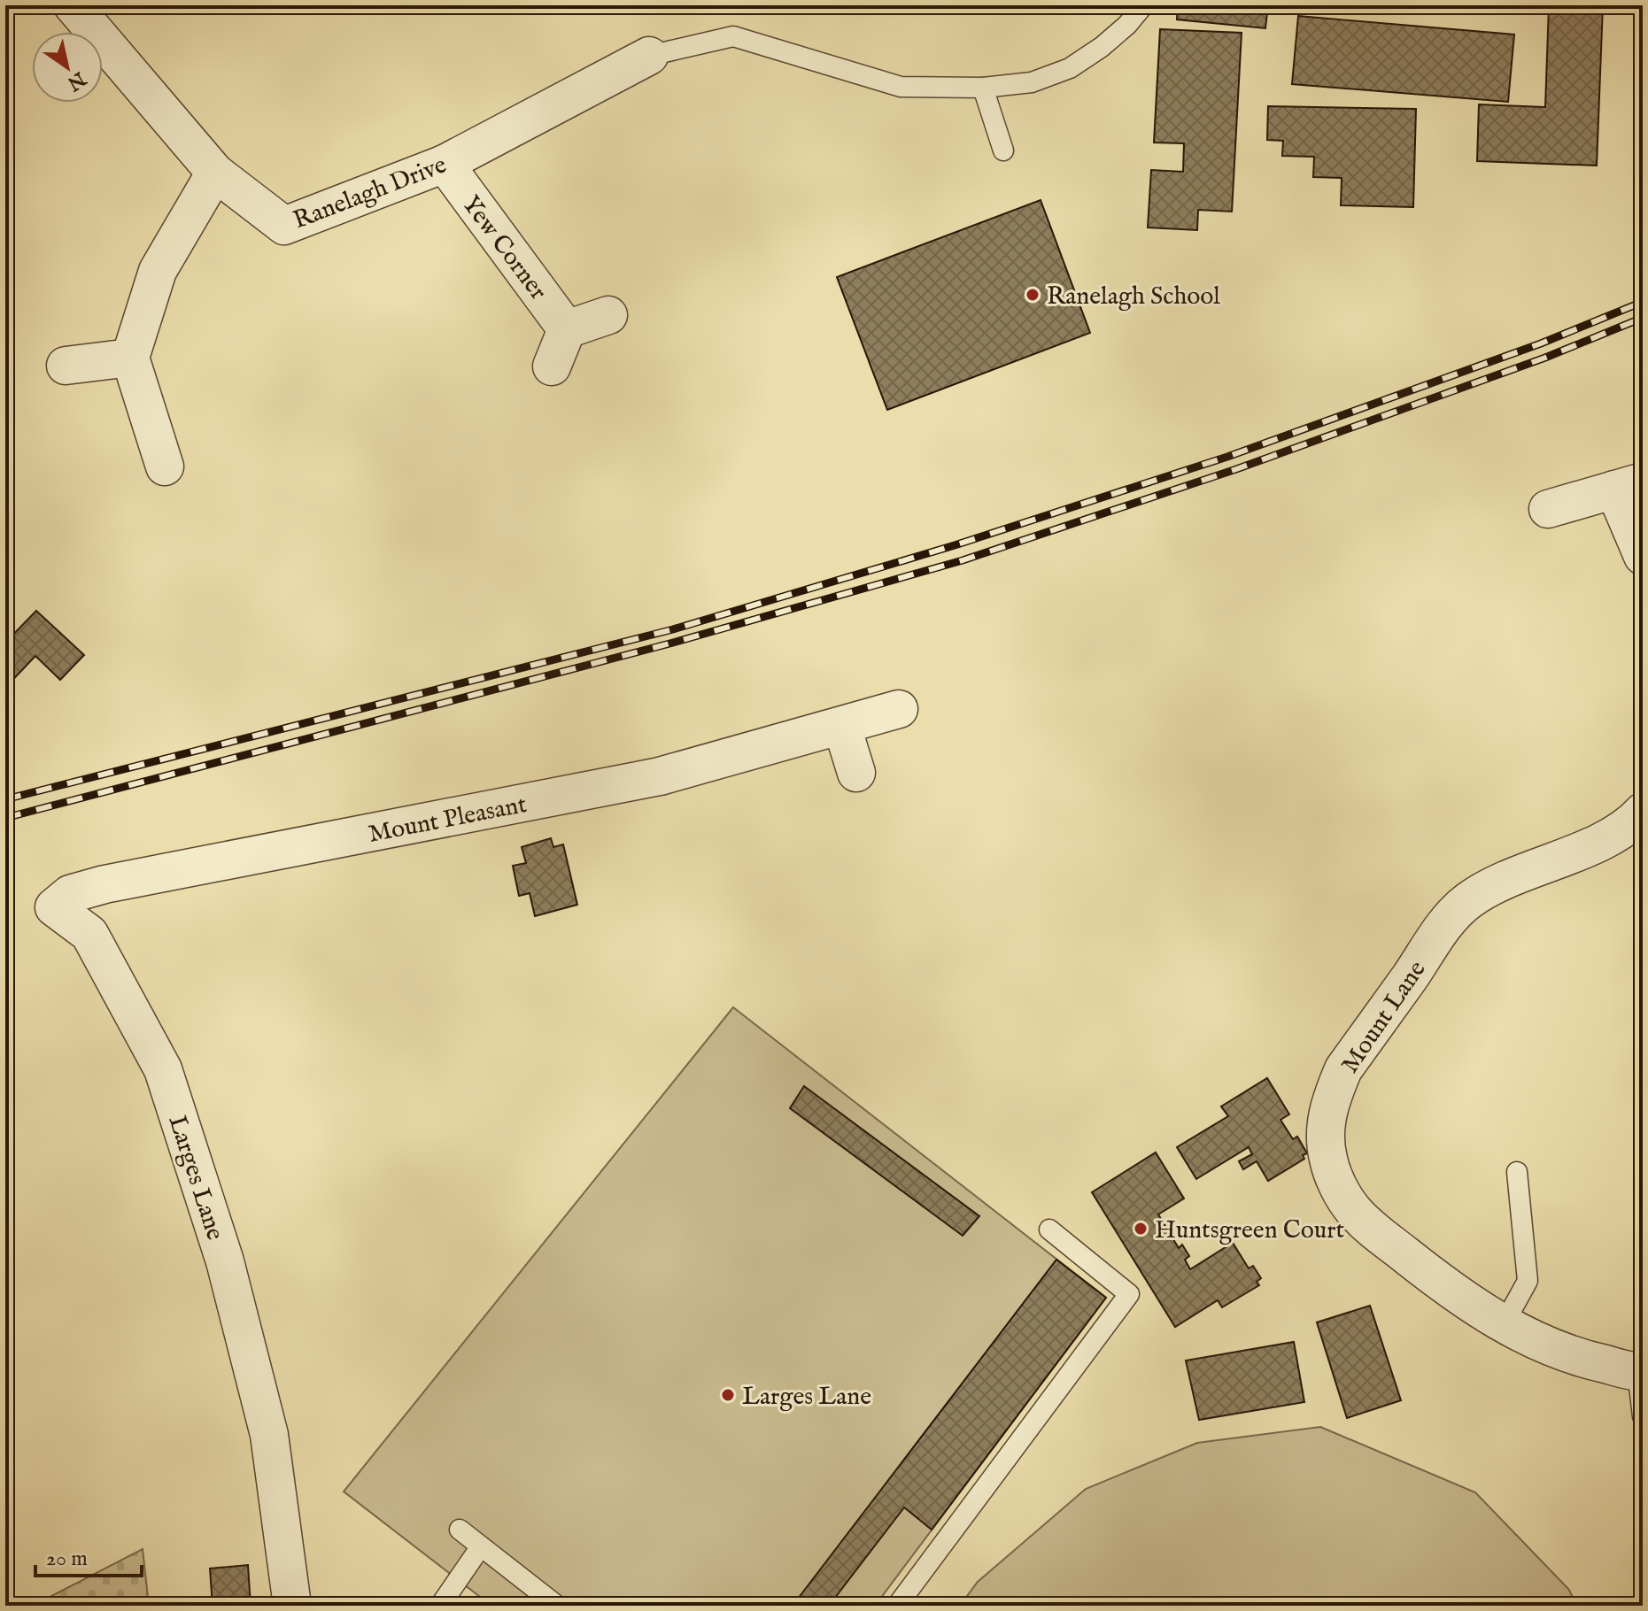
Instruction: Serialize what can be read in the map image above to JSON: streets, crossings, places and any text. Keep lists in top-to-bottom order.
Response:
{
  "streets": {
    "street": [
      "Ranelagh Drive",
      "Yew Corner",
      "Mount Pleasant",
      "Mount Lane",
      "Larges Lane"
    ]
  },
  "crossings": [
    ["Ranelagh Drive", "Yew Corner"],
    ["Mount Pleasant", "Larges Lane"]
  ],
  "places": ["Ranelagh School", "Huntsgreen Court", "Larges Lane"],
  "scale_bar": "20 m",
  "north": "bottom right"
}
